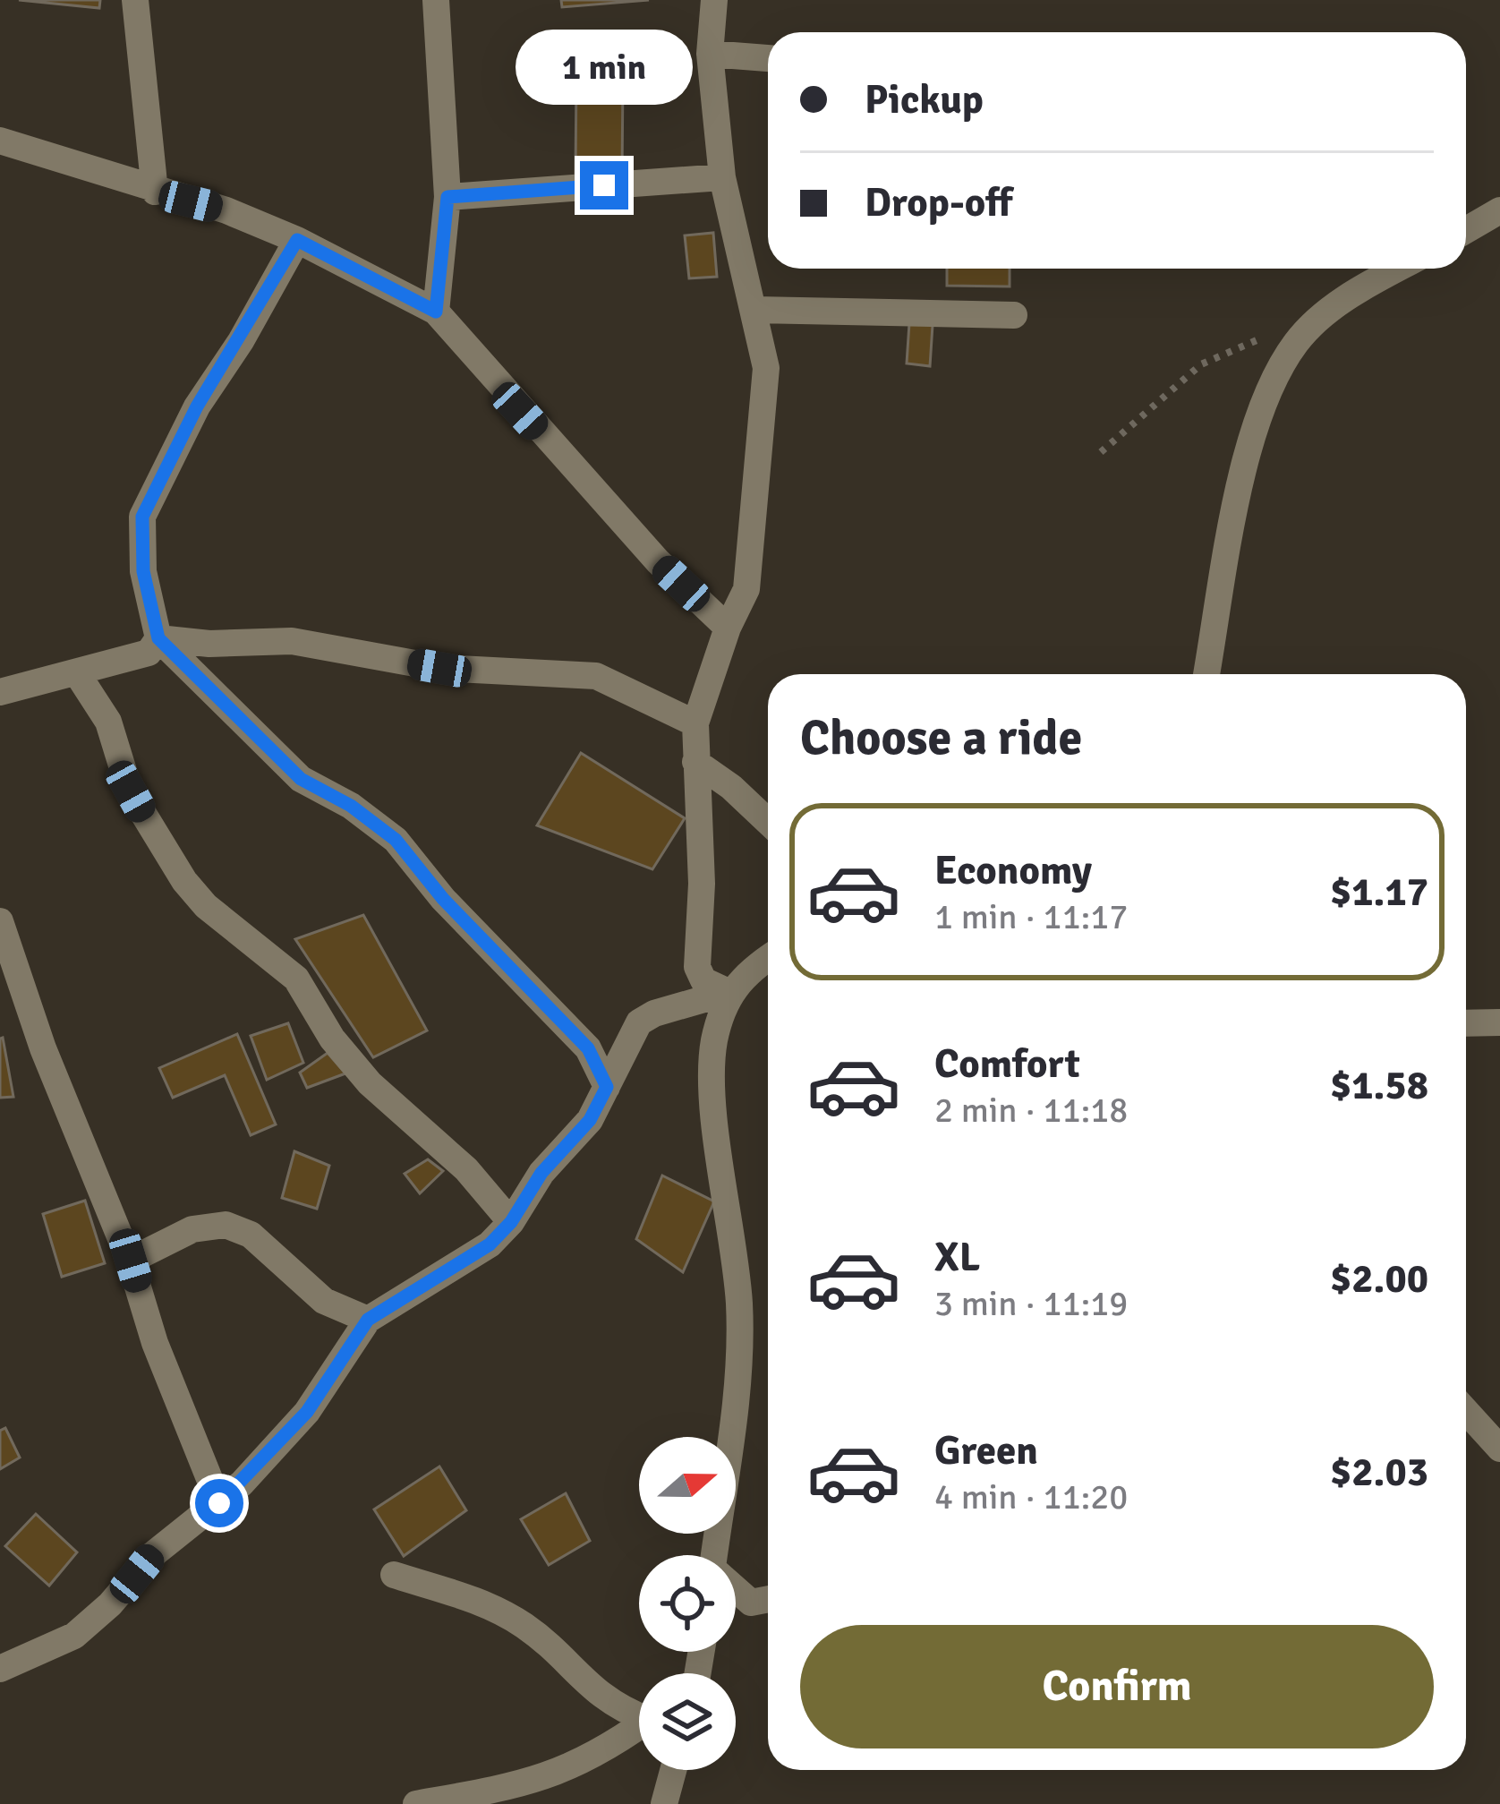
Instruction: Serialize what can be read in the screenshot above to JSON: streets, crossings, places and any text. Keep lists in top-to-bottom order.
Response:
{
  "north": "right",
  "page": {
    "bubble": "1 min",
    "banner": ["Pickup", "Drop-off"],
    "heading": "Choose a ride",
    "list": [
      {
        "name": "Economy",
        "note": "1 min · 11:17",
        "value": "$1.17"
      },
      {
        "name": "Comfort",
        "note": "2 min · 11:18",
        "value": "$1.58"
      },
      {
        "name": "XL",
        "note": "3 min · 11:19",
        "value": "$2.00"
      },
      {
        "name": "Green",
        "note": "4 min · 11:20",
        "value": "$2.03"
      }
    ],
    "buttons": "Confirm"
  }
}
